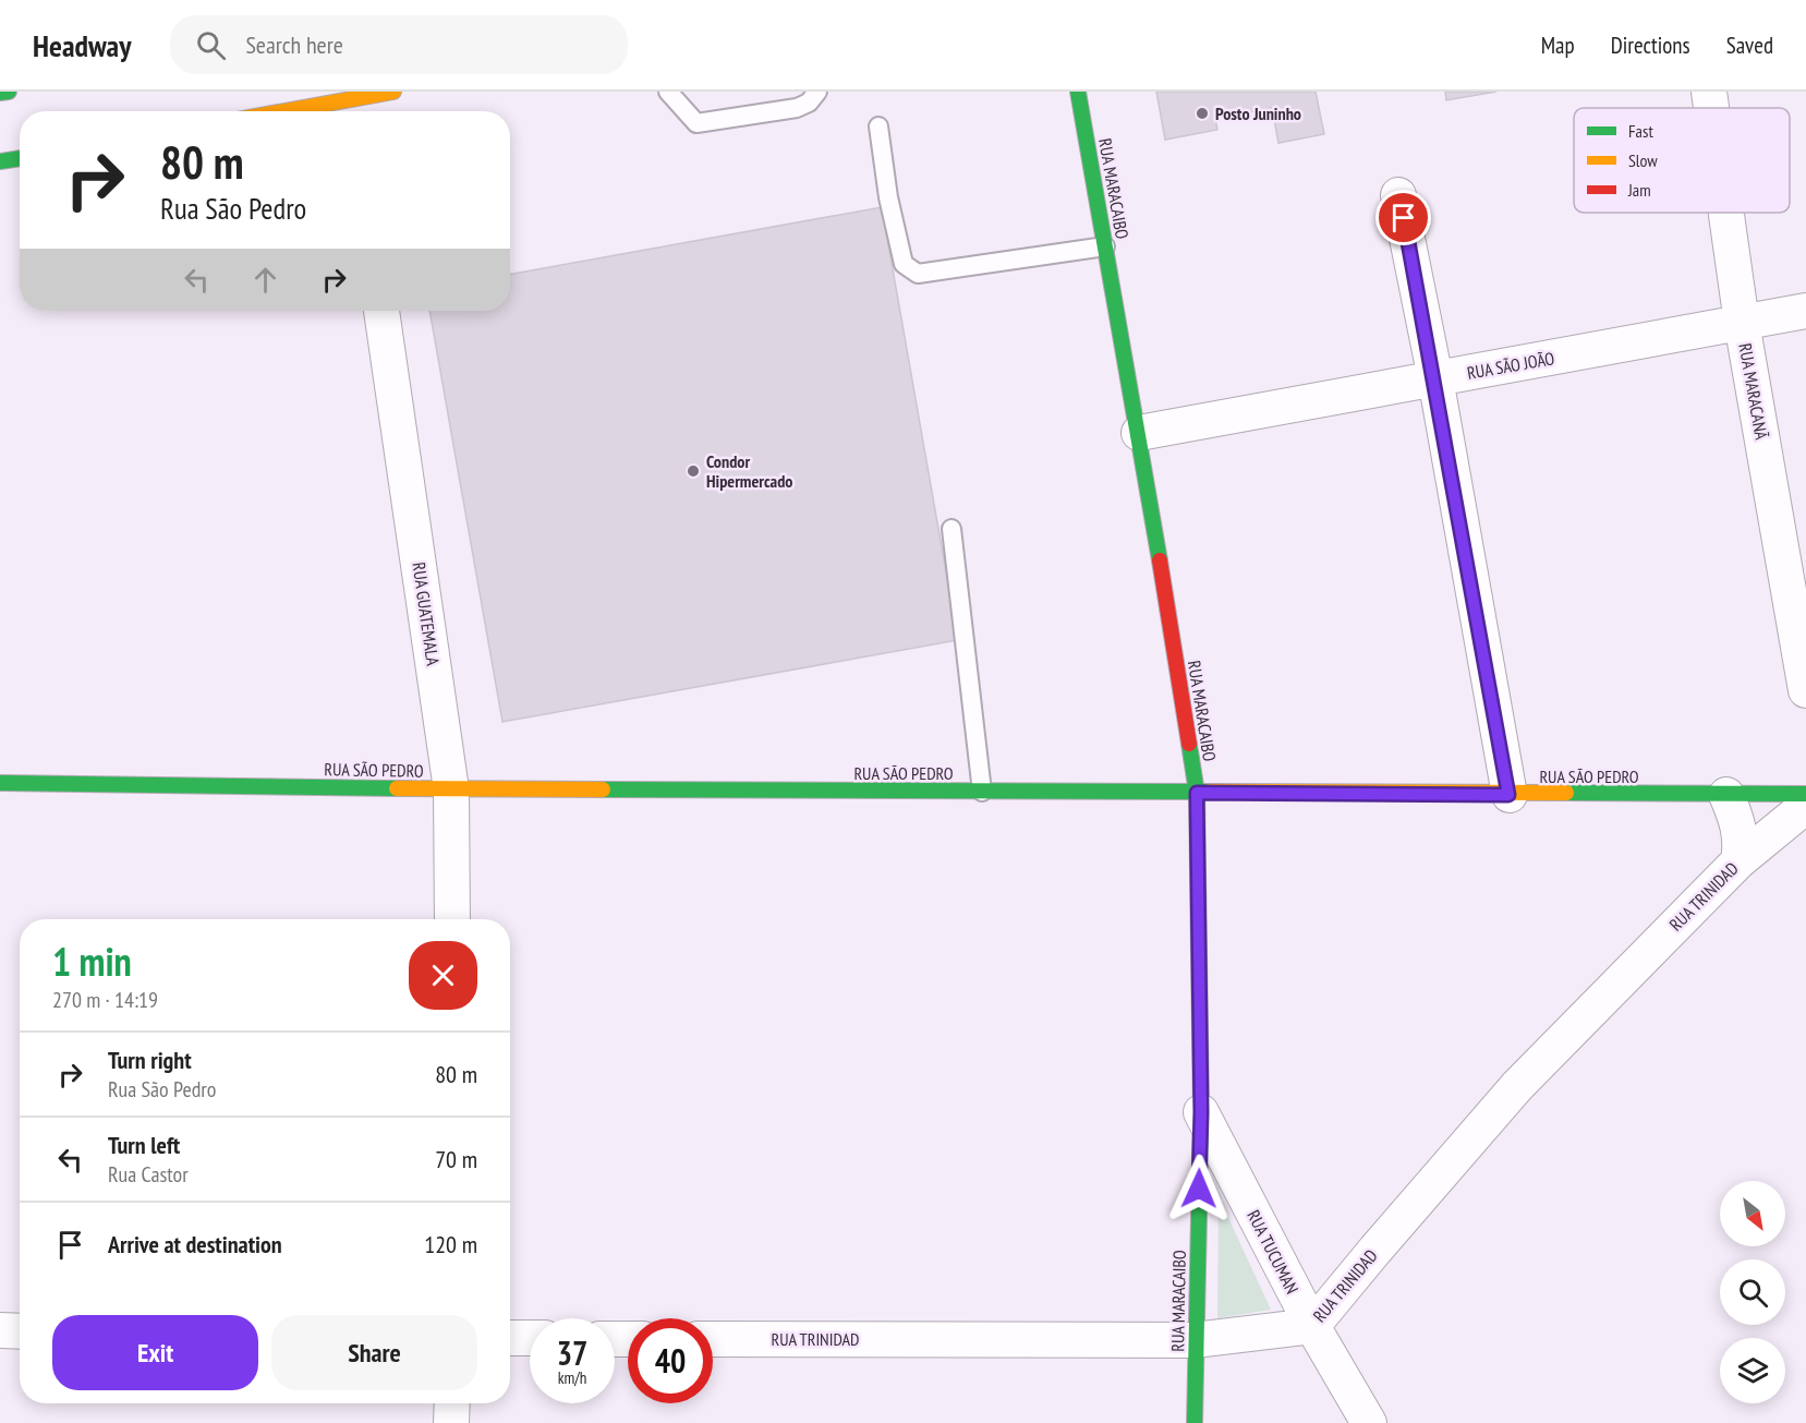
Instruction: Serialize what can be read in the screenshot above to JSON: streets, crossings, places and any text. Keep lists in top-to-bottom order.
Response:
{
  "streets": {
    "street": [
      "RUA MARACAIBO",
      "RUA SÃO JOÃO",
      "RUA MARACANÃ",
      "RUA GUATEMALA",
      "RUA SÃO PEDRO",
      "RUA TRINIDAD",
      "RUA TUCUMAN"
    ]
  },
  "crossings": [
    ["RUA MARACAIBO", "RUA SÃO JOÃO"],
    ["RUA MARACAIBO", "RUA SÃO PEDRO"],
    ["RUA MARACAIBO", "RUA TRINIDAD"],
    ["RUA MARACAIBO", "RUA TUCUMAN"],
    ["RUA SÃO JOÃO", "RUA MARACANÃ"],
    ["RUA GUATEMALA", "RUA SÃO PEDRO"],
    ["RUA TRINIDAD", "RUA TUCUMAN"]
  ],
  "places": ["Posto Juninho", "Condor Hipermercado"],
  "legend": ["Fast", "Slow", "Jam"],
  "north": "bottom right",
  "page": {
    "header": "Headway",
    "search": "Search here",
    "nav": ["Map", "Directions", "Saved"],
    "turn": ["80 m", "Rua São Pedro"],
    "heading": ["1 min", "270 m · 14:19"],
    "list": [
      {
        "name": "Turn right",
        "note": "Rua São Pedro",
        "value": "80 m"
      },
      {
        "name": "Turn left",
        "note": "Rua Castor",
        "value": "70 m"
      },
      {
        "name": "Arrive at destination",
        "value": "120 m"
      }
    ],
    "buttons": ["Exit", "Share"],
    "speed": "37 km/h",
    "limit": "40"
  }
}
